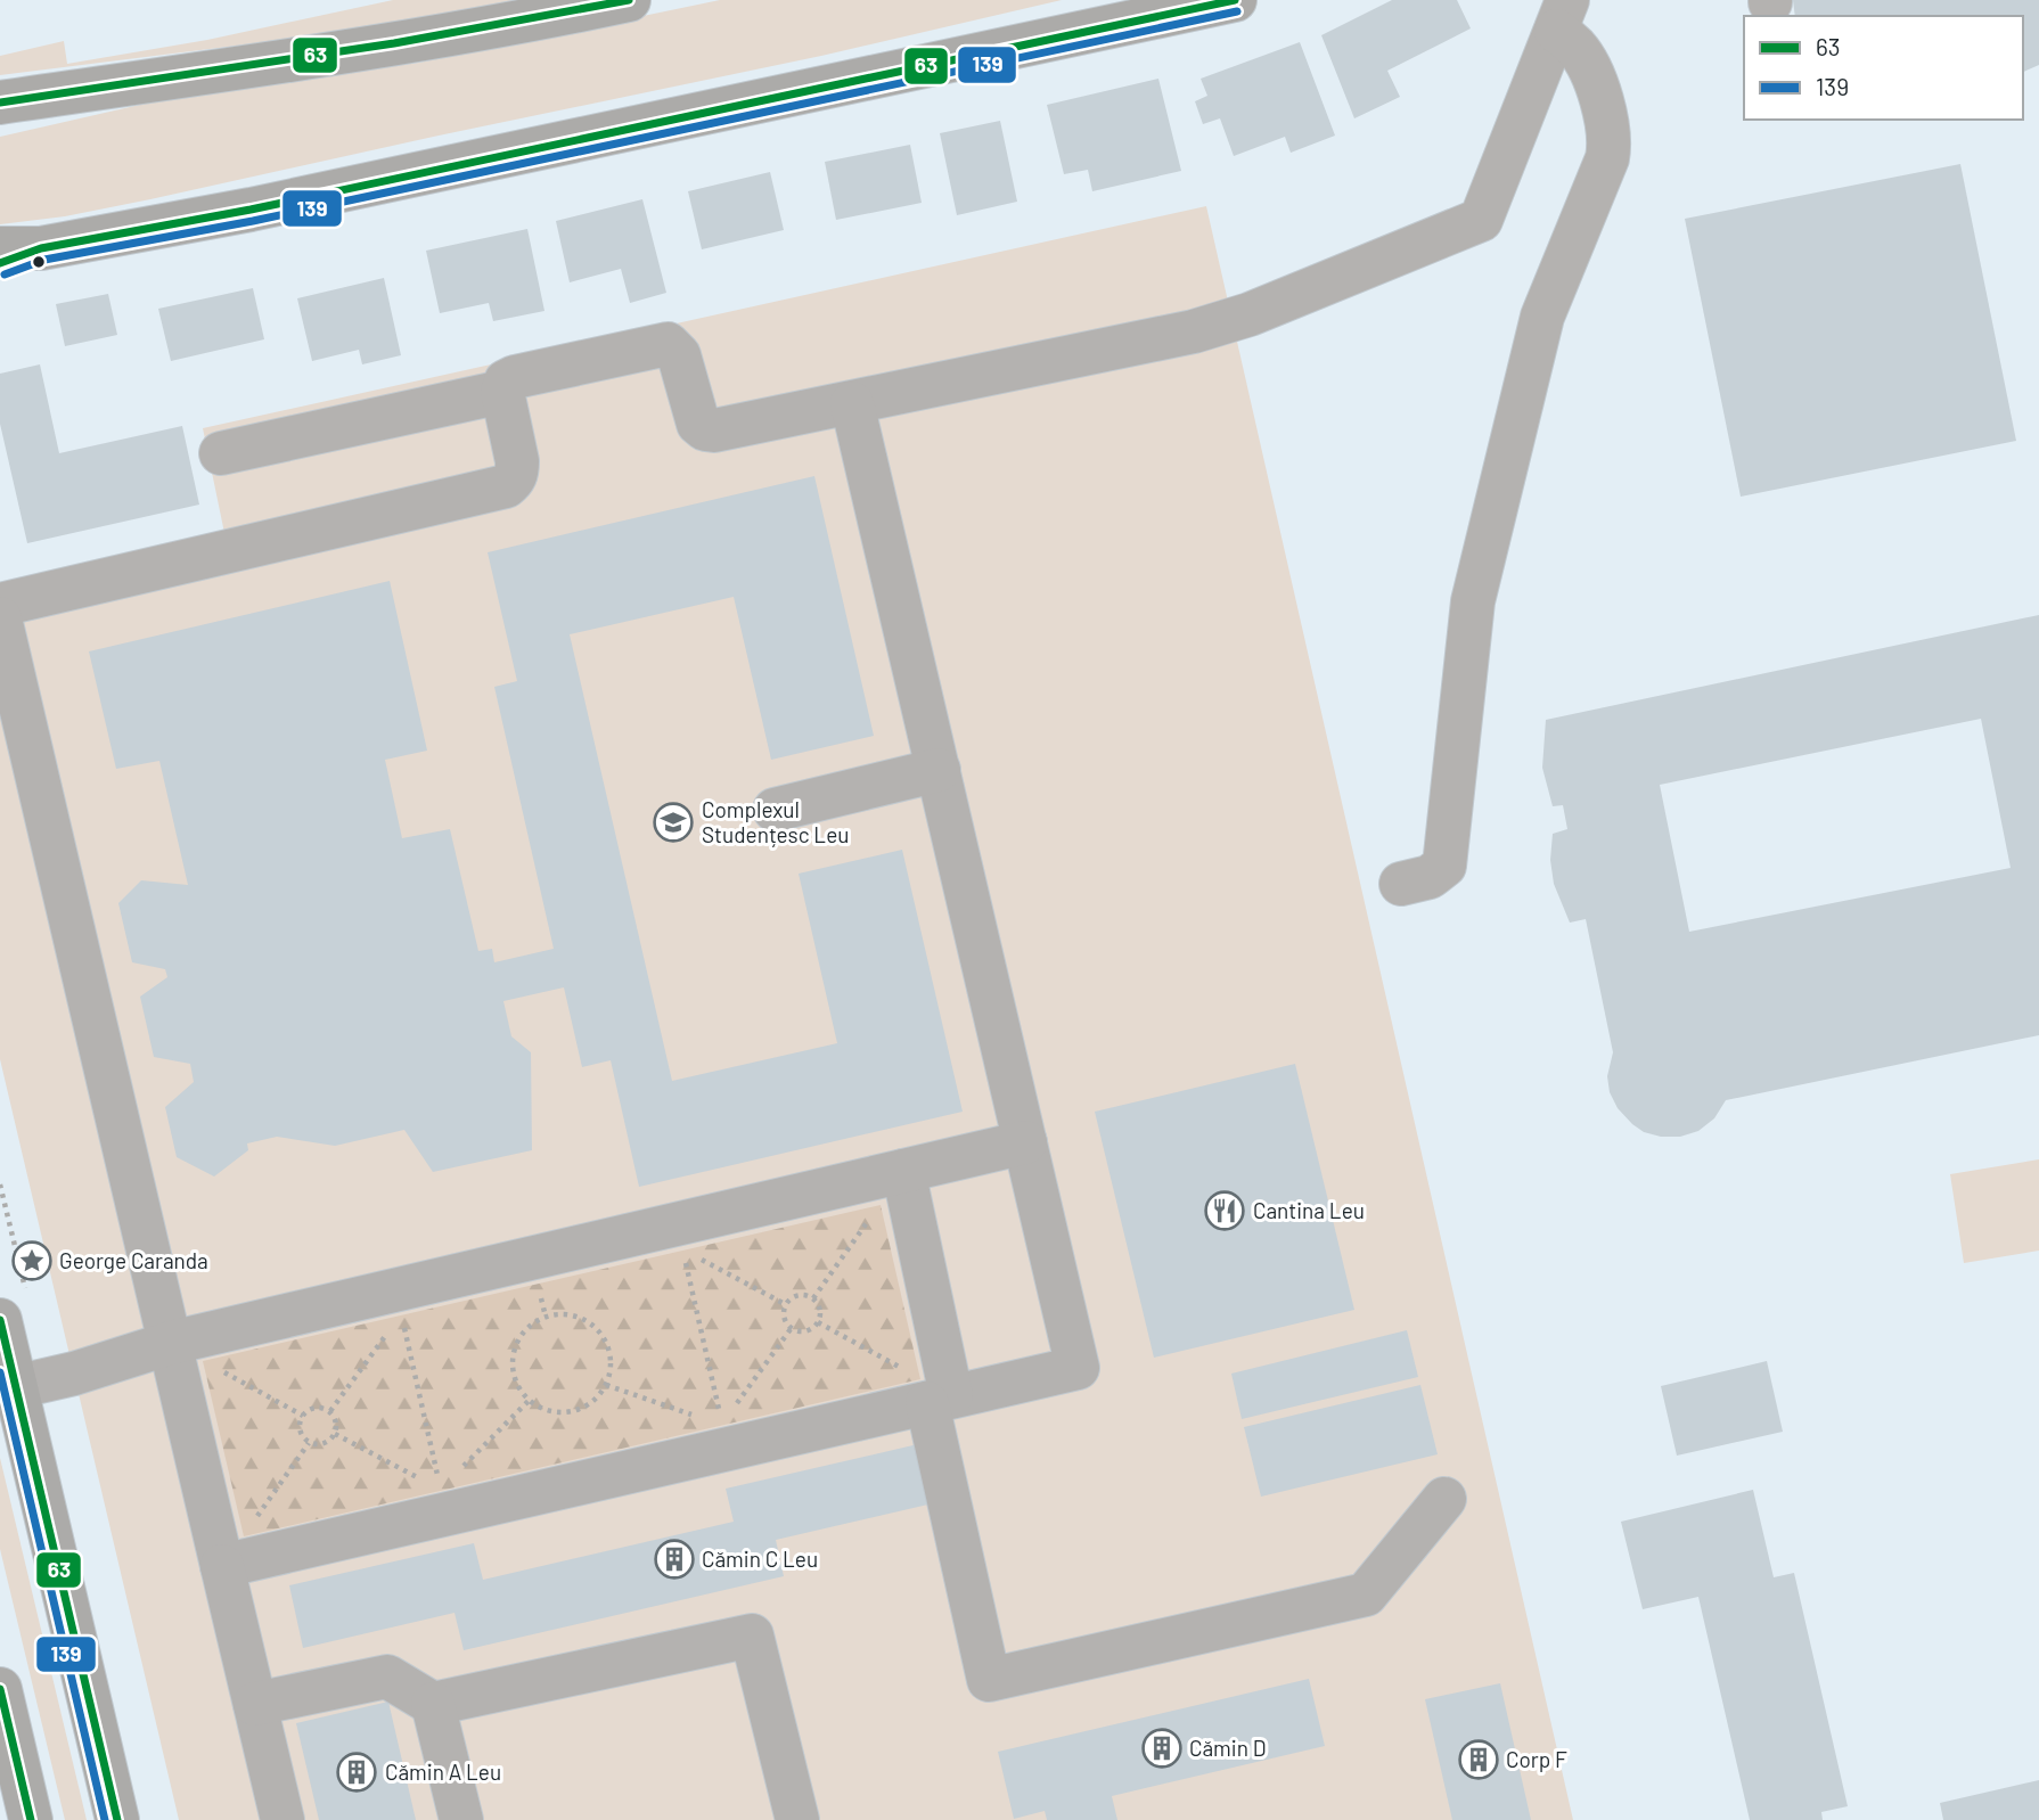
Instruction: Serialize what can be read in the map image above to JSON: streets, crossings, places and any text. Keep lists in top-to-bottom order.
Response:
{
  "places": {
    "school or university": ["Complexul Studențesc Leu"],
    "restaurant": ["Cantina Leu"],
    "place": ["George Caranda"],
    "building": [
      "Cămin C Leu",
      "Cămin D",
      "Corp F",
      "Cămin A Leu"
    ]
  },
  "lines": ["transit line 63", "transit line 139"],
  "legend": ["63", "139"]
}
